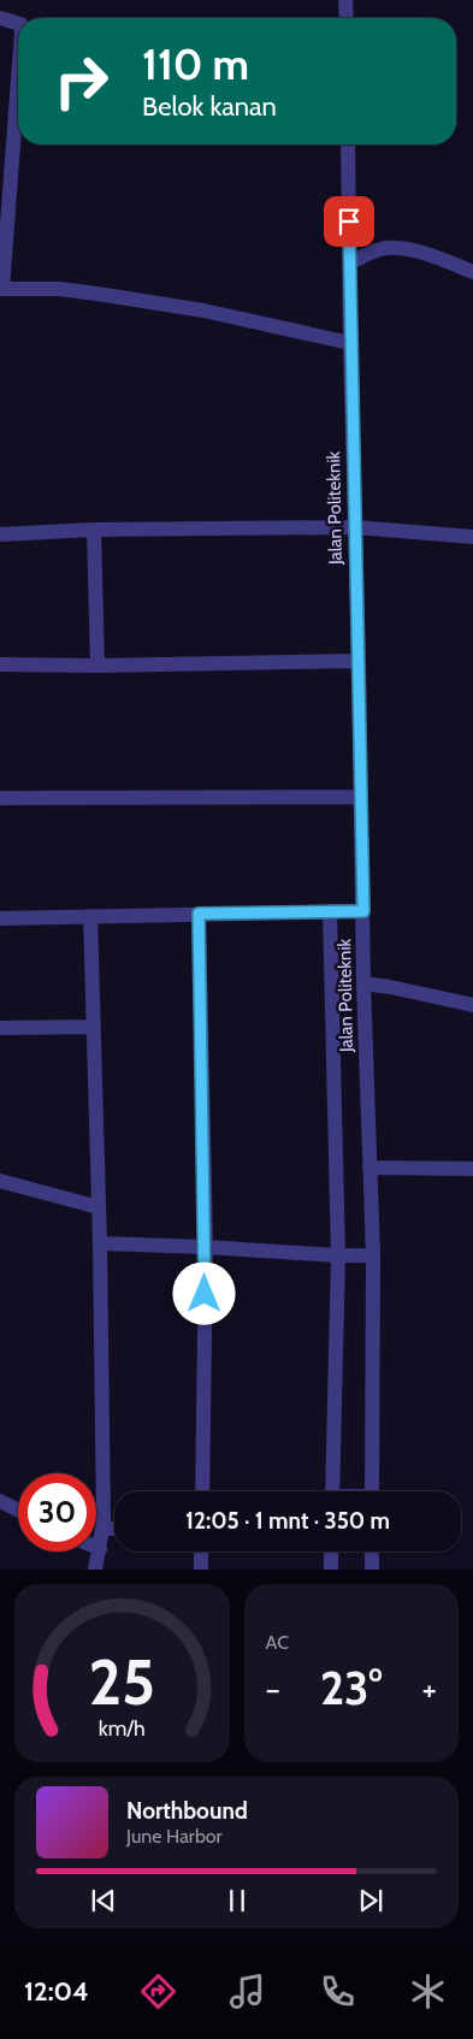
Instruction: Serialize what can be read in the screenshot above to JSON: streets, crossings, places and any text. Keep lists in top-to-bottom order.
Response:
{
  "streets": {
    "street": ["Jalan Politeknik"]
  },
  "page": {
    "turn": ["110 m", "Belok kanan"],
    "limit": "30",
    "trip": "12:05 · 1 mnt · 350 m",
    "tile": "AC",
    "heat": ["−", "23°", "+"],
    "song": ["Northbound", "June Harbor"],
    "tabs": "12:04",
    "gauge": ["25", "km/h"]
  }
}
